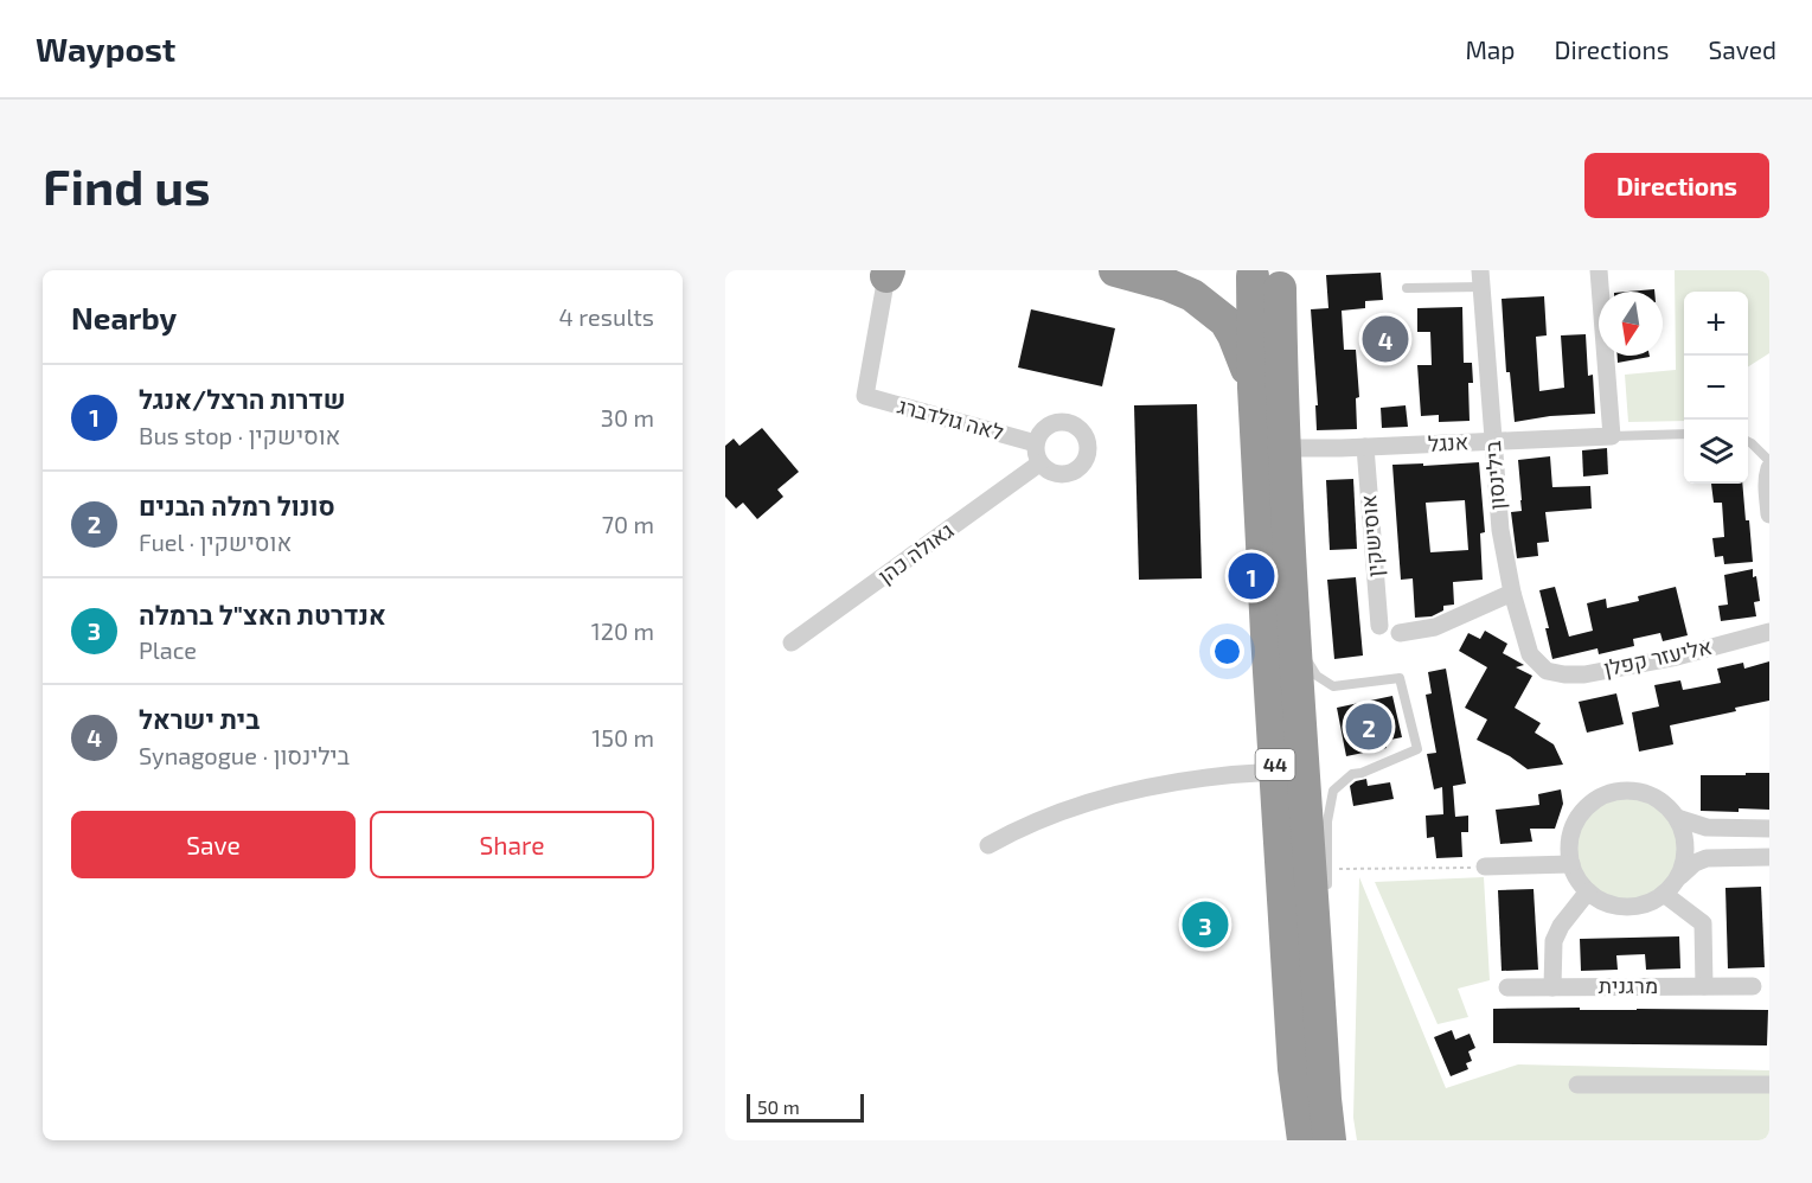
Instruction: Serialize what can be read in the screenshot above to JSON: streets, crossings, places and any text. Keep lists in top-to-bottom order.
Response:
{
  "streets": {
    "highway": ["44"],
    "street": [
      "לאה גולדברג",
      "אנגל",
      "בילינסון",
      "אוסישקין",
      "גאולה כהן",
      "אליעזר קפלן",
      "מרגנית"
    ]
  },
  "crossings": [
    ["לאה גולדברג", "גאולה כהן"],
    ["אנגל", "בילינסון"],
    ["אנגל", "אוסישקין"],
    ["אנגל", "44"],
    ["בילינסון", "אליעזר קפלן"]
  ],
  "scale_bar": "50 m",
  "north": "bottom",
  "page": {
    "header": "Waypost",
    "nav": ["Map", "Directions", "Saved"],
    "buttons": [
      "Directions",
      ["Save", "Share"]
    ],
    "title": "Find us",
    "heading": ["Nearby", "4 results"],
    "map_buttons": ["+", "−"],
    "pins": [
      "4",
      "1",
      "2",
      "3"
    ],
    "list": [
      {
        "mark": "1",
        "name": "שדרות הרצל/אנגל",
        "note": "Bus stop · אוסישקין",
        "value": "30 m"
      },
      {
        "mark": "2",
        "name": "סונול רמלה הבנים",
        "note": "Fuel · אוסישקין",
        "value": "70 m"
      },
      {
        "mark": "3",
        "name": "אנדרטת האצ\"ל ברמלה",
        "note": "Place",
        "value": "120 m"
      },
      {
        "mark": "4",
        "name": "בית ישראל",
        "note": "Synagogue · בילינסון",
        "value": "150 m"
      }
    ],
    "scale": "50 m"
  }
}
